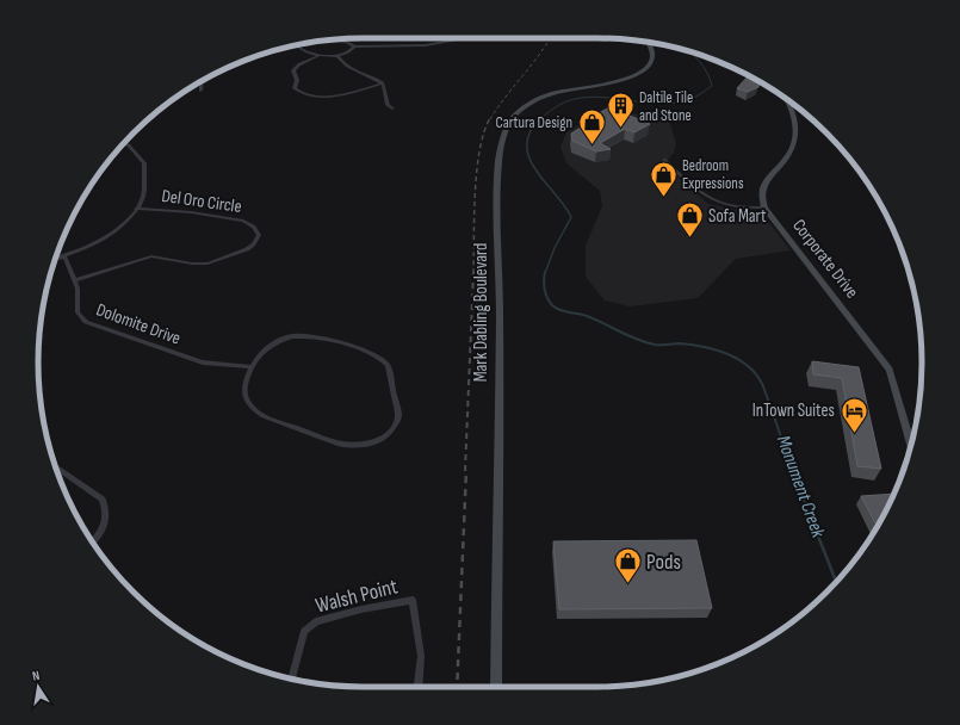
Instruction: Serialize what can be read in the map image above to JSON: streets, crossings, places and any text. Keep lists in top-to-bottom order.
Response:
{
  "streets": {
    "street": [
      "Del Oro Circle",
      "Corporate Drive",
      "Mark Dabling Boulevard",
      "Dolomite Drive",
      "Walsh Point"
    ]
  },
  "crossings": [
    ["Del Oro Circle", "Dolomite Drive"]
  ],
  "water": ["Monument Creek"],
  "places": {
    "building": ["Daltile Tile and Stone"],
    "shop": [
      "Cartura Design",
      "Bedroom Expressions",
      "Sofa Mart",
      "Pods"
    ],
    "hotel": ["InTown Suites"]
  },
  "north": "top"
}
